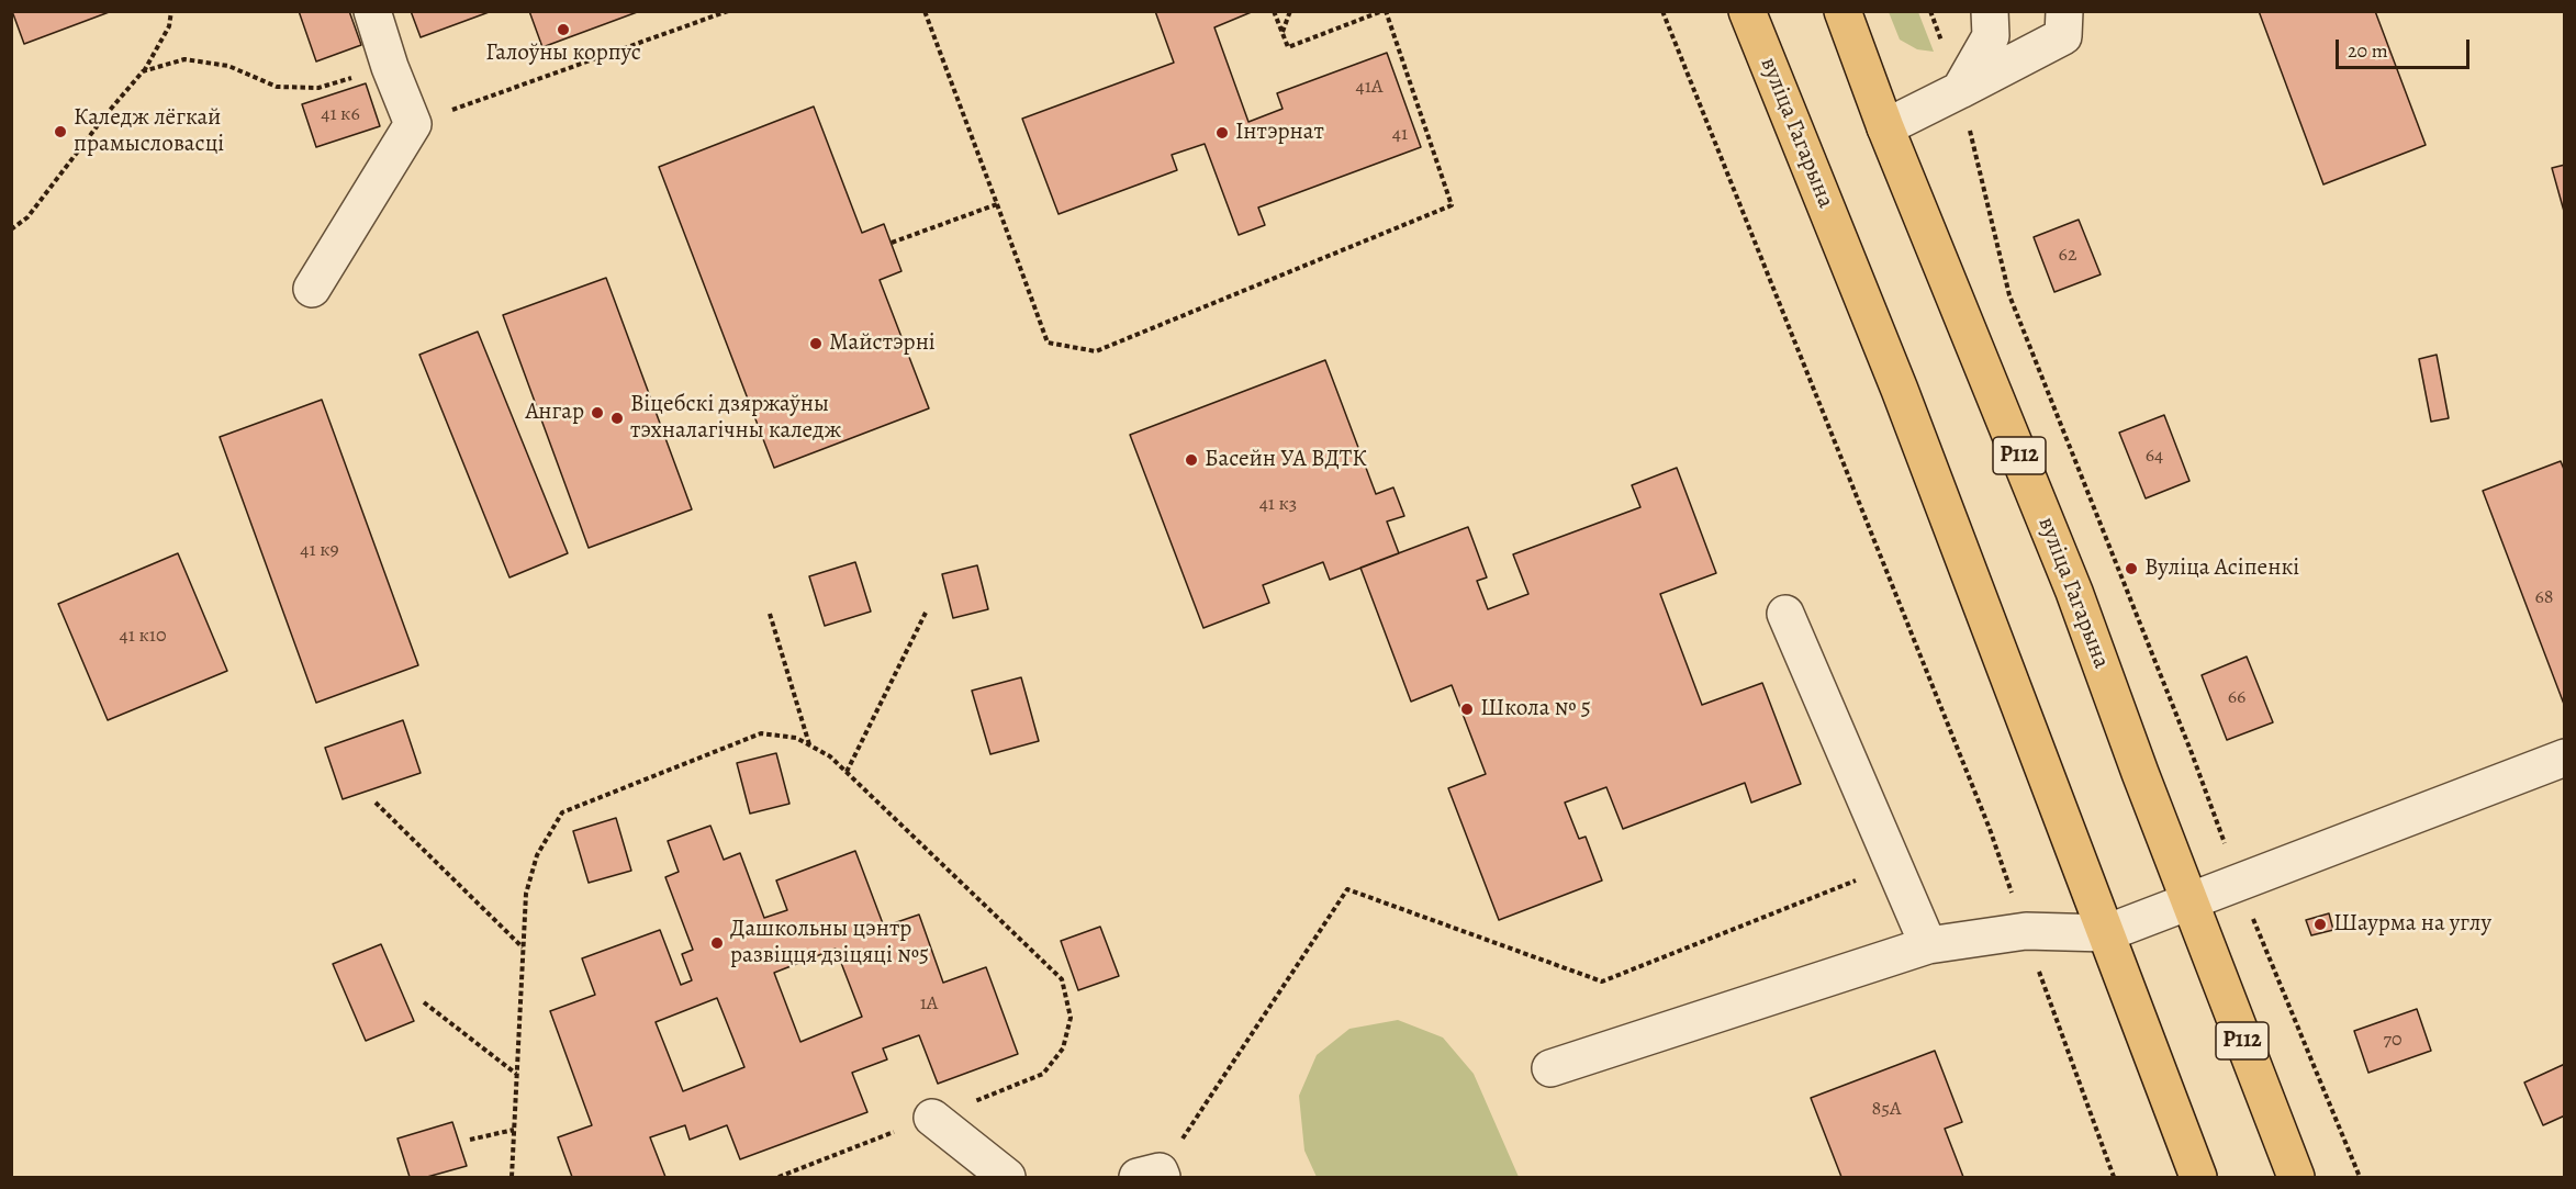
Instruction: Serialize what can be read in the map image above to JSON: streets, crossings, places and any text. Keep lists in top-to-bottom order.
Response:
{
  "streets": {
    "main road": ["вуліца Гагарына", "Р112"]
  },
  "places": [
    "Галоўны корпус",
    "Каледж лёгкай прамысловасці",
    "Інтэрнат",
    "Майстэрні",
    "Ангар",
    "Віцебскі дзяржаўны тэхналагічны каледж",
    "Басейн УА ВДТК",
    "Вуліца Асіпенкі",
    "Школа № 5",
    "Шаурма на углу",
    "Дашкольны цэнтр развіцця дзіцяці №5"
  ],
  "house_numbers": [
    "41А",
    "41 к6",
    "41",
    "62",
    "64",
    "41 к3",
    "41 к9",
    "68",
    "41 к10",
    "66",
    "1А",
    "70",
    "85А"
  ],
  "scale_bar": "20 m"
}
